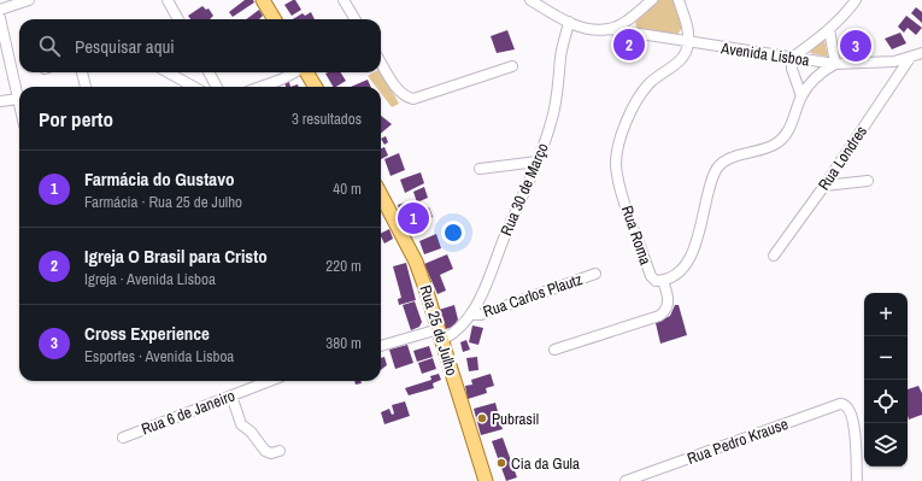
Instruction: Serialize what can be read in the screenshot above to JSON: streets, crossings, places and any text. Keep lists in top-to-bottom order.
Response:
{
  "streets": {
    "main road": ["Rua 25 de Julho"],
    "street": [
      "Avenida Lisboa",
      "Rua Londres",
      "Rua 30 de Março",
      "Rua Roma",
      "Rua Carlos Plautz",
      "Rua 6 de Janeiro",
      "Rua Pedro Krause"
    ]
  },
  "crossings": [
    ["Avenida Lisboa", "Rua Londres"],
    ["Avenida Lisboa", "Rua 30 de Março"],
    ["Avenida Lisboa", "Rua Roma"],
    ["Rua 30 de Março", "Rua Carlos Plautz"],
    ["Rua 30 de Março", "Rua 25 de Julho"]
  ],
  "places": ["Pubrasil", "Cia da Gula"],
  "page": {
    "search": "Pesquisar aqui",
    "pins": ["2", "3", "1"],
    "heading": ["Por perto", "3 resultados"],
    "list": [
      {
        "mark": "1",
        "name": "Farmácia do Gustavo",
        "note": "Farmácia · Rua 25 de Julho",
        "value": "40 m"
      },
      {
        "mark": "2",
        "name": "Igreja O Brasil para Cristo",
        "note": "Igreja · Avenida Lisboa",
        "value": "220 m"
      },
      {
        "mark": "3",
        "name": "Cross Experience",
        "note": "Esportes · Avenida Lisboa",
        "value": "380 m"
      }
    ],
    "map_buttons": ["+", "−"]
  }
}
